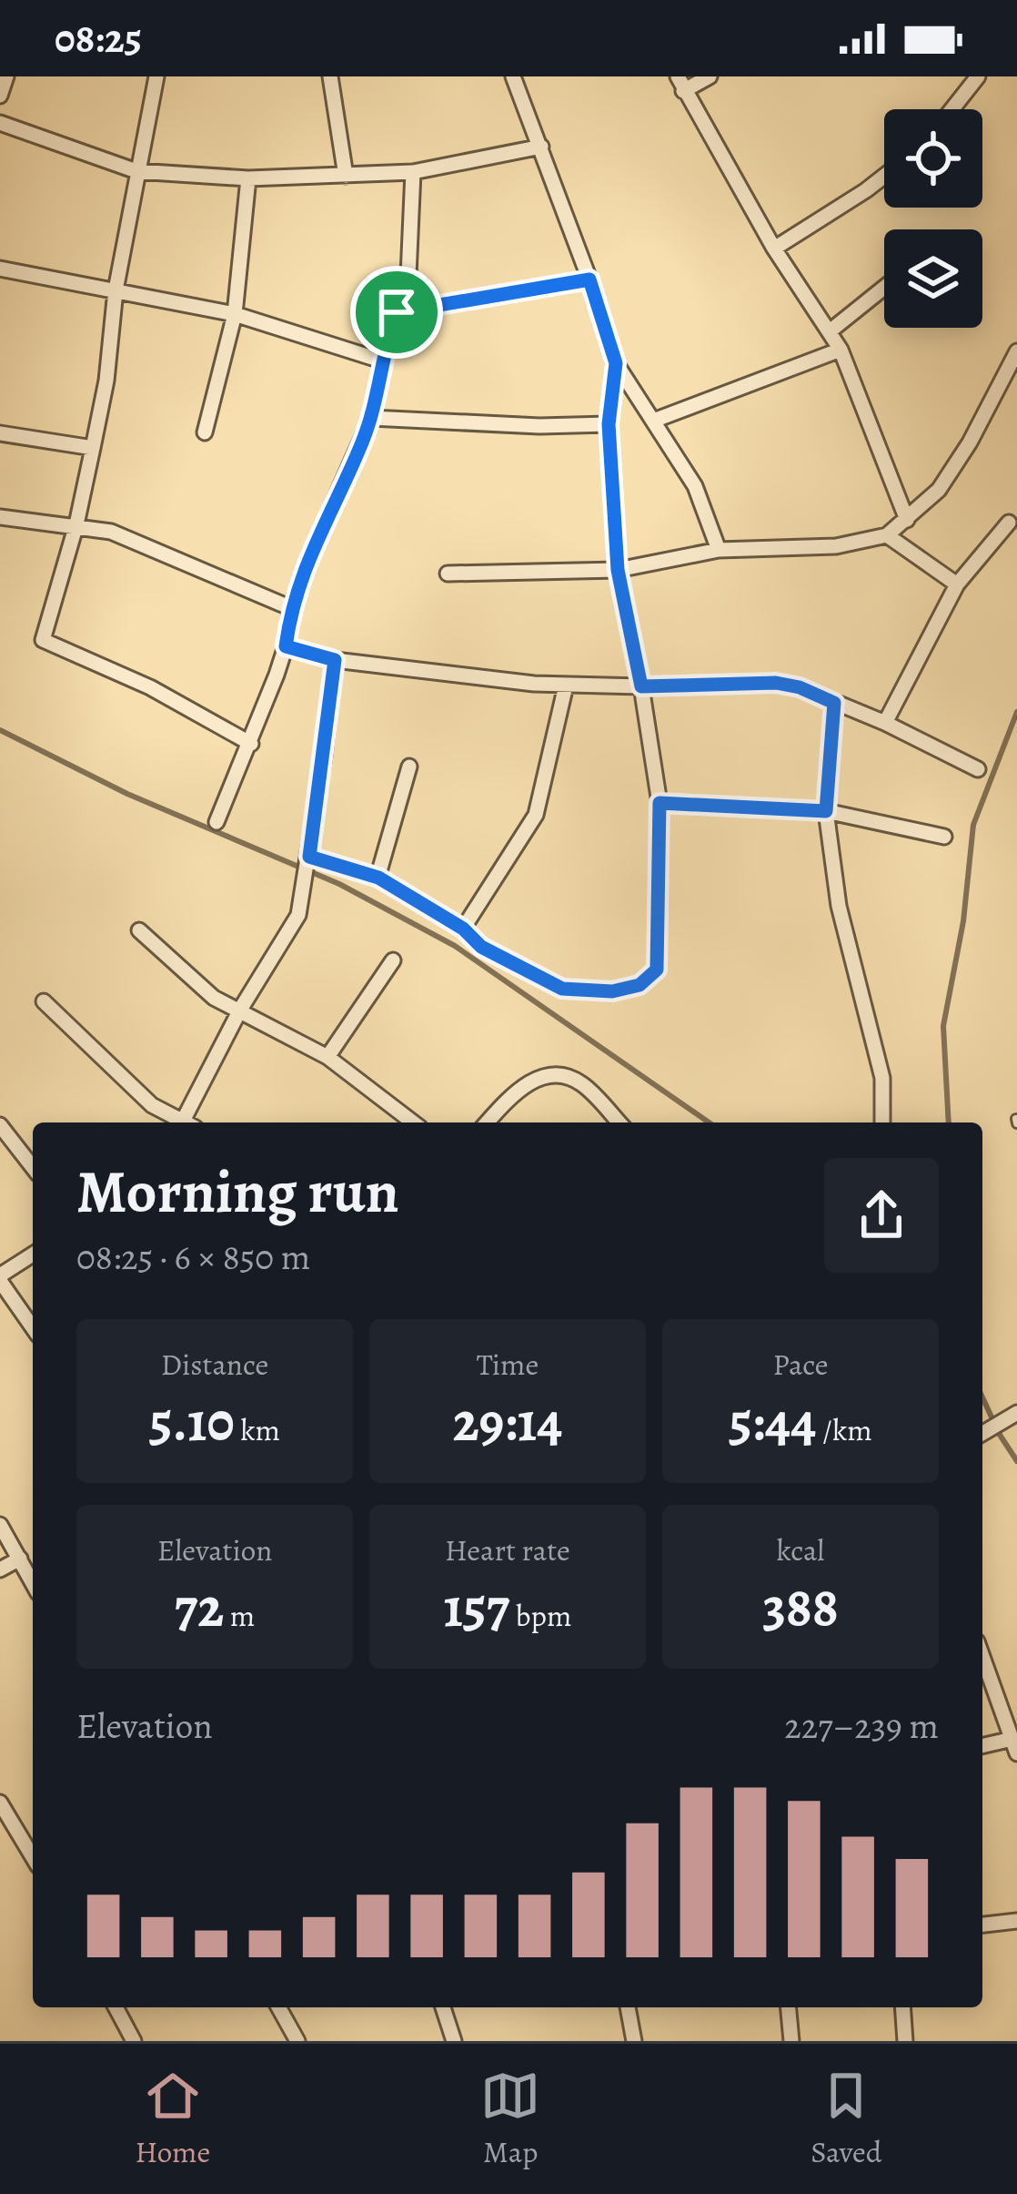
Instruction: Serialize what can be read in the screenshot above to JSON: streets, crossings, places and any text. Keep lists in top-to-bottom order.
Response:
{
  "page": {
    "status": "08:25",
    "heading": ["Morning run", "08:25 · 6 × 850 m"],
    "stats": [
      ["Distance", "5.10 km"],
      ["Time", "29:14"],
      ["Pace", "5:44 /km"],
      ["Elevation", "72 m"],
      ["Heart rate", "157 bpm"],
      ["kcal", "388"]
    ],
    "chart": ["Elevation", "227–239 m"],
    "tabs": ["Home", "Map", "Saved"]
  }
}
